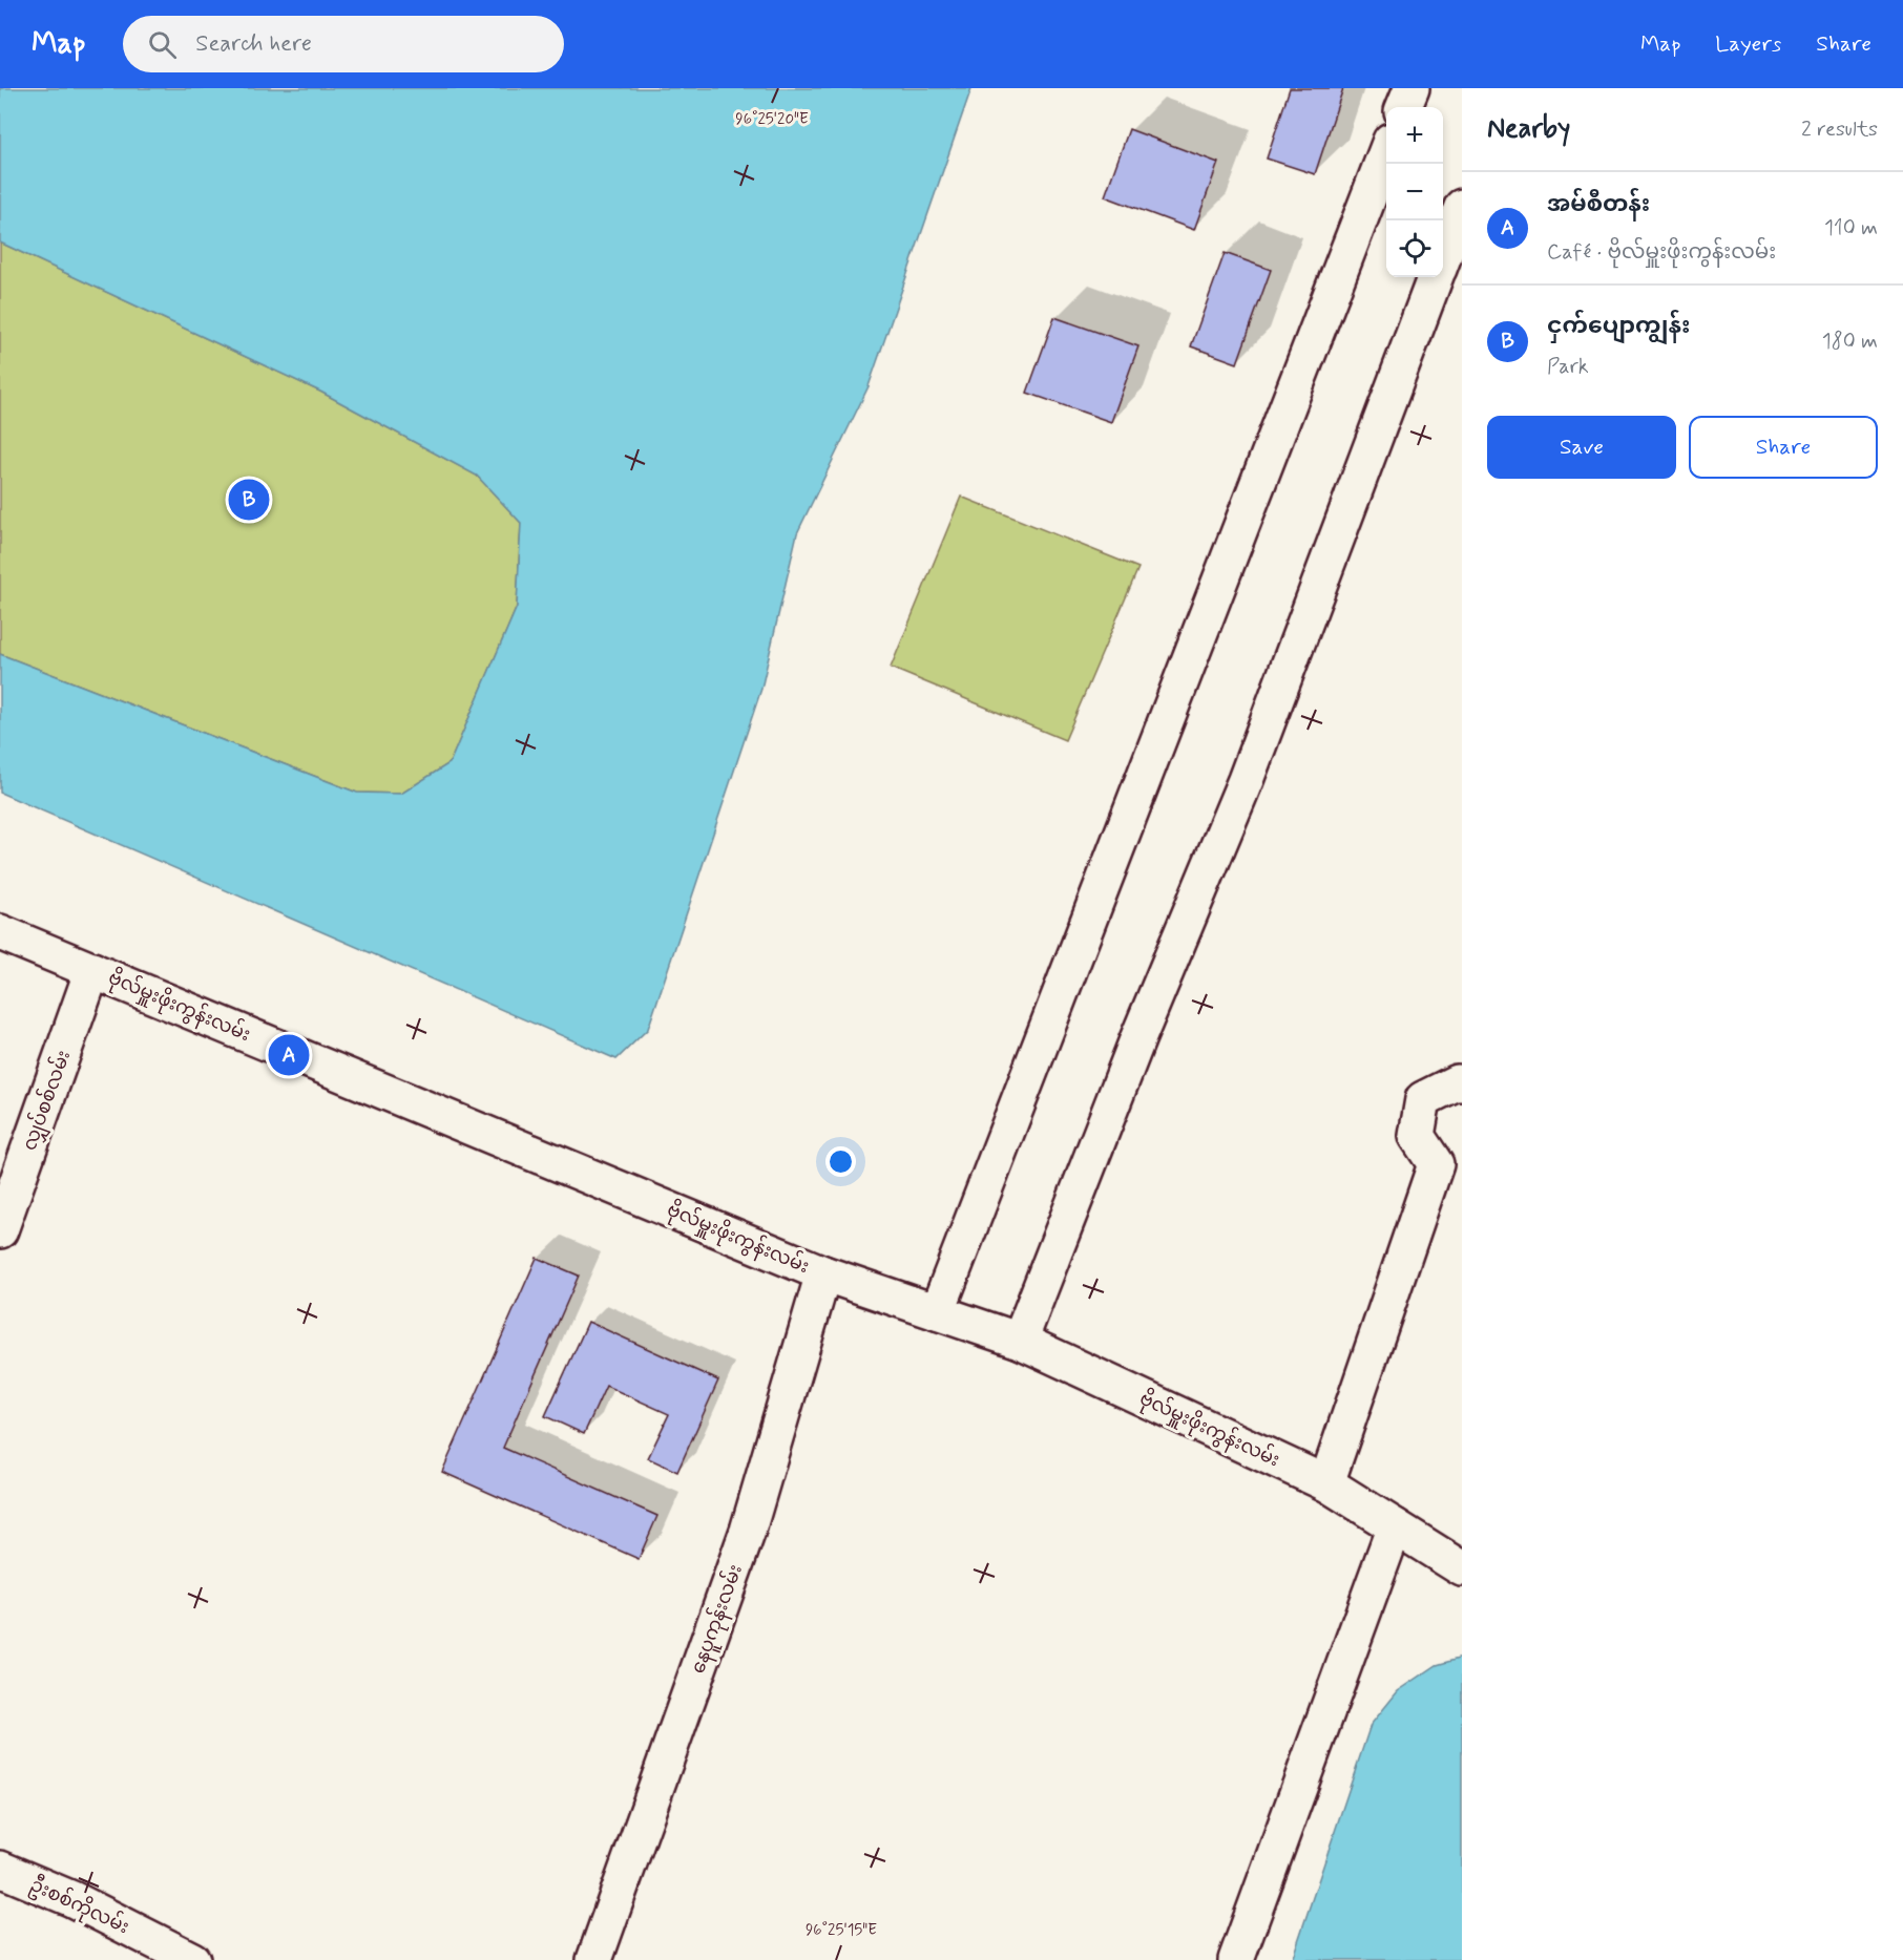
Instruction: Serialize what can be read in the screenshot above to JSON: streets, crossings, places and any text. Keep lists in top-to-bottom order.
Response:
{
  "streets": {
    "street": [
      "ဗိုလ်မှူးဖိုးကွန်းလမ်း",
      "လျှပ်စစ်လမ်း",
      "နေပူကုန်းလမ်း",
      "ဦးစစ်ကိုလမ်း"
    ]
  },
  "crossings": [
    ["ဗိုလ်မှူးဖိုးကွန်းလမ်း", "လျှပ်စစ်လမ်း"],
    ["ဗိုလ်မှူးဖိုးကွန်းလမ်း", "နေပူကုန်းလမ်း"]
  ],
  "page": {
    "header": "Map",
    "search": "Search here",
    "nav": ["Map", "Layers", "Share"],
    "heading": ["Nearby", "2 results"],
    "map_buttons": ["+", "−"],
    "list": [
      {
        "mark": "A",
        "name": "အမ်စီတန်း",
        "note": "Café · ဗိုလ်မှူးဖိုးကွန်းလမ်း",
        "value": "110 m"
      },
      {
        "mark": "B",
        "name": "ငှက်ပျောကျွန်း",
        "note": "Park",
        "value": "180 m"
      }
    ],
    "buttons": ["Save", "Share"],
    "pins": ["B", "A"]
  },
  "coordinates": ["96°25'20\"E", "96°25'15\"E"]
}
